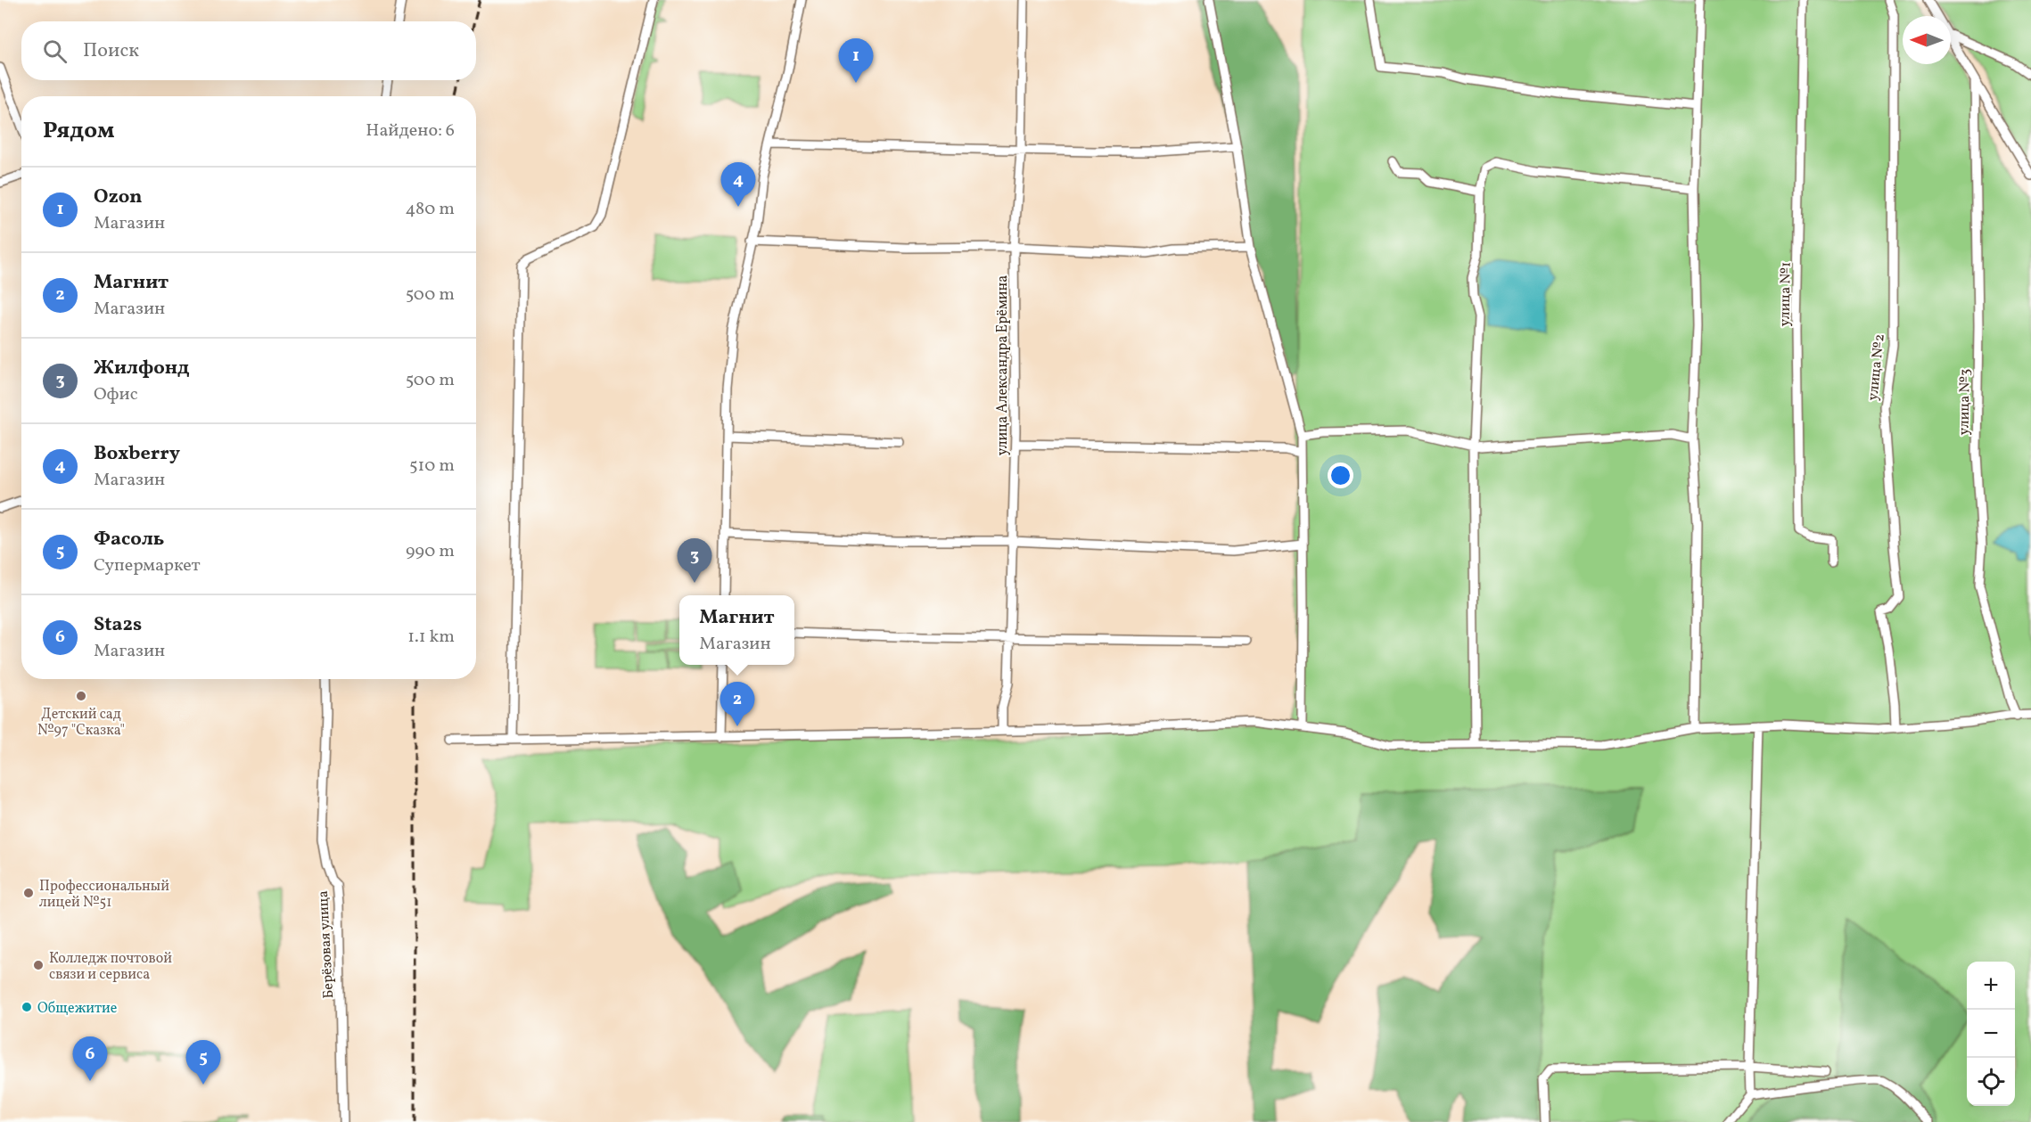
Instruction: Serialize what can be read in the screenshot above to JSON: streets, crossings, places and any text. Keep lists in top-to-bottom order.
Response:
{
  "streets": {
    "street": [
      "улица №1",
      "улица Александра Ерёмина",
      "улица №2",
      "улица №3",
      "Берёзовая улица"
    ]
  },
  "places": [
    "Детский сад №97 \"Сказка\"",
    "Профессиональный лицей №51",
    "Колледж почтовой связи и сервиса",
    "Общежитие"
  ],
  "north": "left",
  "page": {
    "search": "Поиск",
    "pins": [
      "1",
      "4",
      "3",
      "2",
      "6",
      "5"
    ],
    "heading": ["Рядом", "Найдено: 6"],
    "list": [
      {
        "mark": "1",
        "name": "Ozon",
        "note": "Магазин",
        "value": "480 m"
      },
      {
        "mark": "2",
        "name": "Магнит",
        "note": "Магазин",
        "value": "500 m"
      },
      {
        "mark": "3",
        "name": "Жилфонд",
        "note": "Офис",
        "value": "500 m"
      },
      {
        "mark": "4",
        "name": "Boxberry",
        "note": "Магазин",
        "value": "510 m"
      },
      {
        "mark": "5",
        "name": "Фасоль",
        "note": "Супермаркет",
        "value": "990 m"
      },
      {
        "mark": "6",
        "name": "Sta2s",
        "note": "Магазин",
        "value": "1.1 km"
      }
    ],
    "popup": ["Магнит", "Магазин"],
    "map_buttons": ["+", "−"]
  }
}
